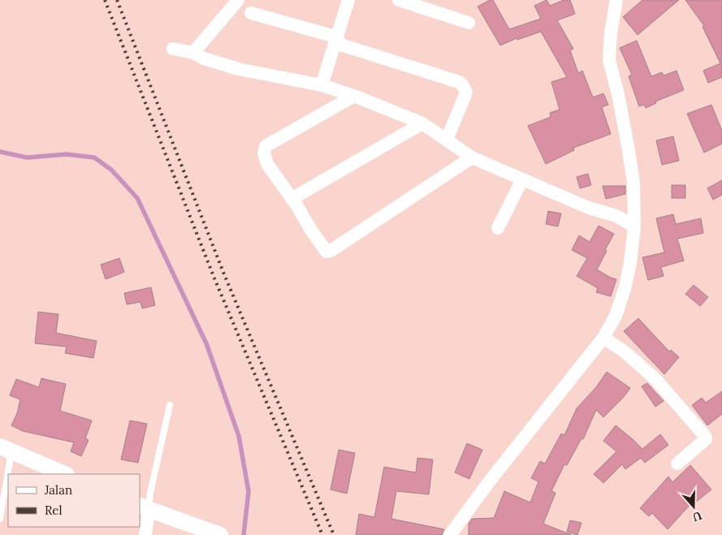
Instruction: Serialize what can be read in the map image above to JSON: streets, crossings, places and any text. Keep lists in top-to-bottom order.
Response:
{
  "legend": ["Jalan", "Rel"],
  "north": "bottom"
}
